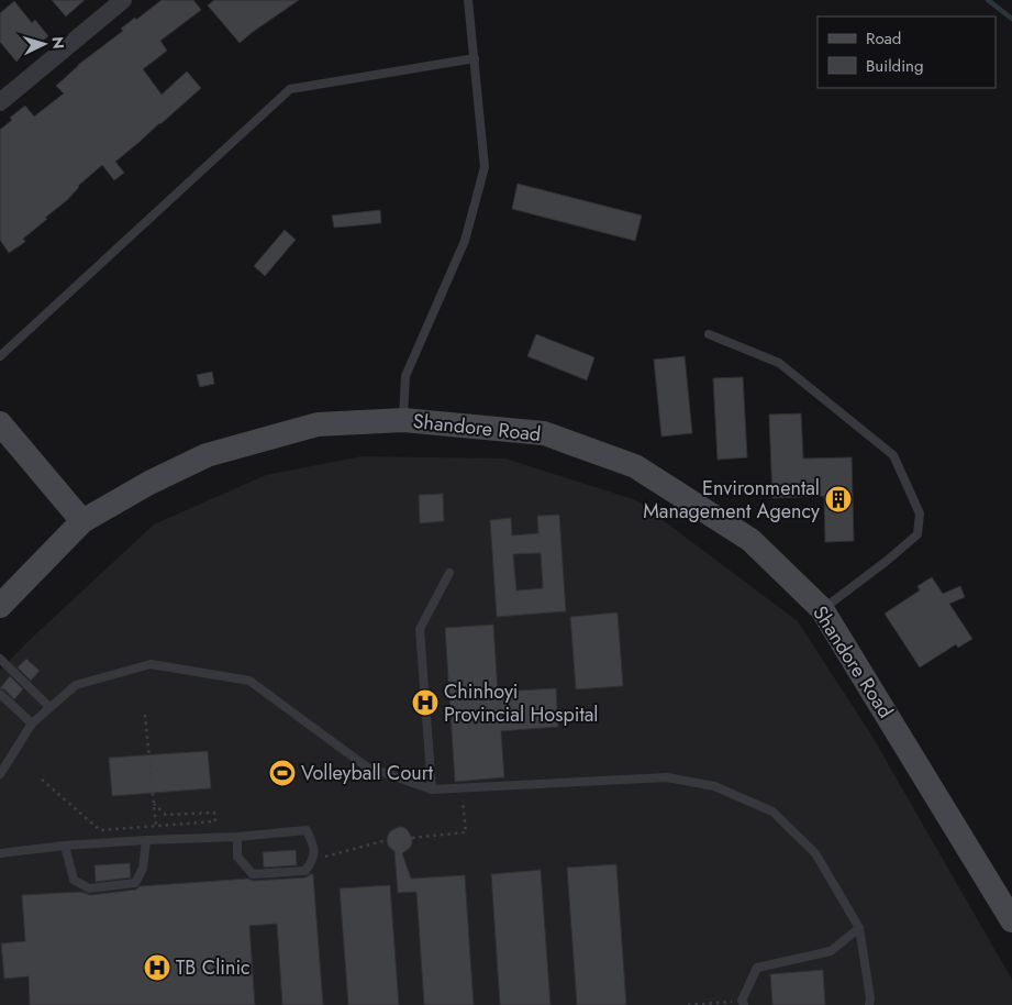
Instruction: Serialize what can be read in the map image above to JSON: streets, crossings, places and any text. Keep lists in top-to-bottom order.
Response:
{
  "streets": {
    "street": ["Shandore Road"]
  },
  "places": {
    "building": ["Environmental Management Agency"],
    "hospital": ["Chinhoyi Provincial Hospital", "TB Clinic"],
    "sports": ["Volleyball Court"]
  },
  "legend": ["Road", "Building"],
  "north": "right"
}
